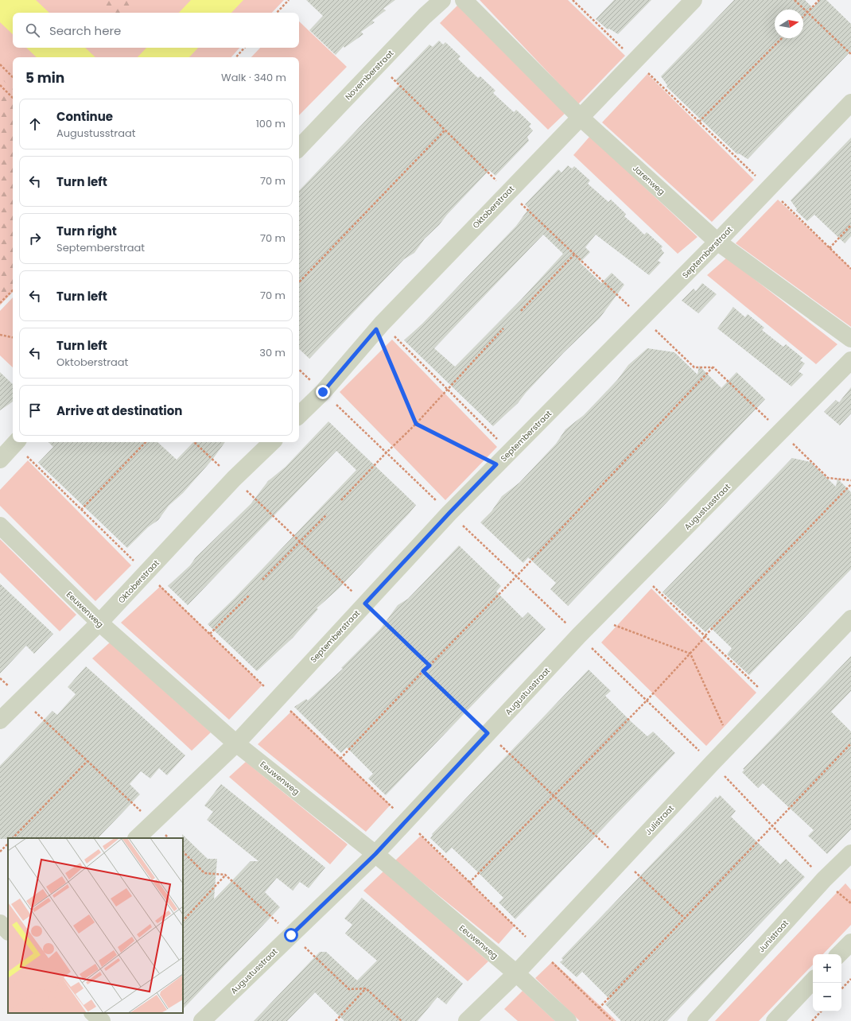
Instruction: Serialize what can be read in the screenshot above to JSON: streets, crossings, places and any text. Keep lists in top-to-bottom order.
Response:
{
  "streets": {
    "street": [
      "Novemberstraat",
      "Jarenweg",
      "Oktoberstraat",
      "Septemberstraat",
      "Augustusstraat",
      "Eeuwenweg",
      "Julistraat",
      "Junistraat"
    ]
  },
  "crossings": [
    ["Jarenweg", "Oktoberstraat"],
    ["Jarenweg", "Septemberstraat"],
    ["Oktoberstraat", "Eeuwenweg"],
    ["Septemberstraat", "Eeuwenweg"],
    ["Augustusstraat", "Eeuwenweg"],
    ["Eeuwenweg", "Julistraat"]
  ],
  "north": "right",
  "page": {
    "search": "Search here",
    "heading": ["5 min", "Walk · 340 m"],
    "list": [
      ["Continue", "Augustusstraat", "100 m"],
      ["Turn left", "70 m"],
      ["Turn right", "Septemberstraat", "70 m"],
      ["Turn left", "70 m"],
      ["Turn left", "Oktoberstraat", "30 m"],
      "Arrive at destination"
    ],
    "map_buttons": ["+", "−"]
  }
}
